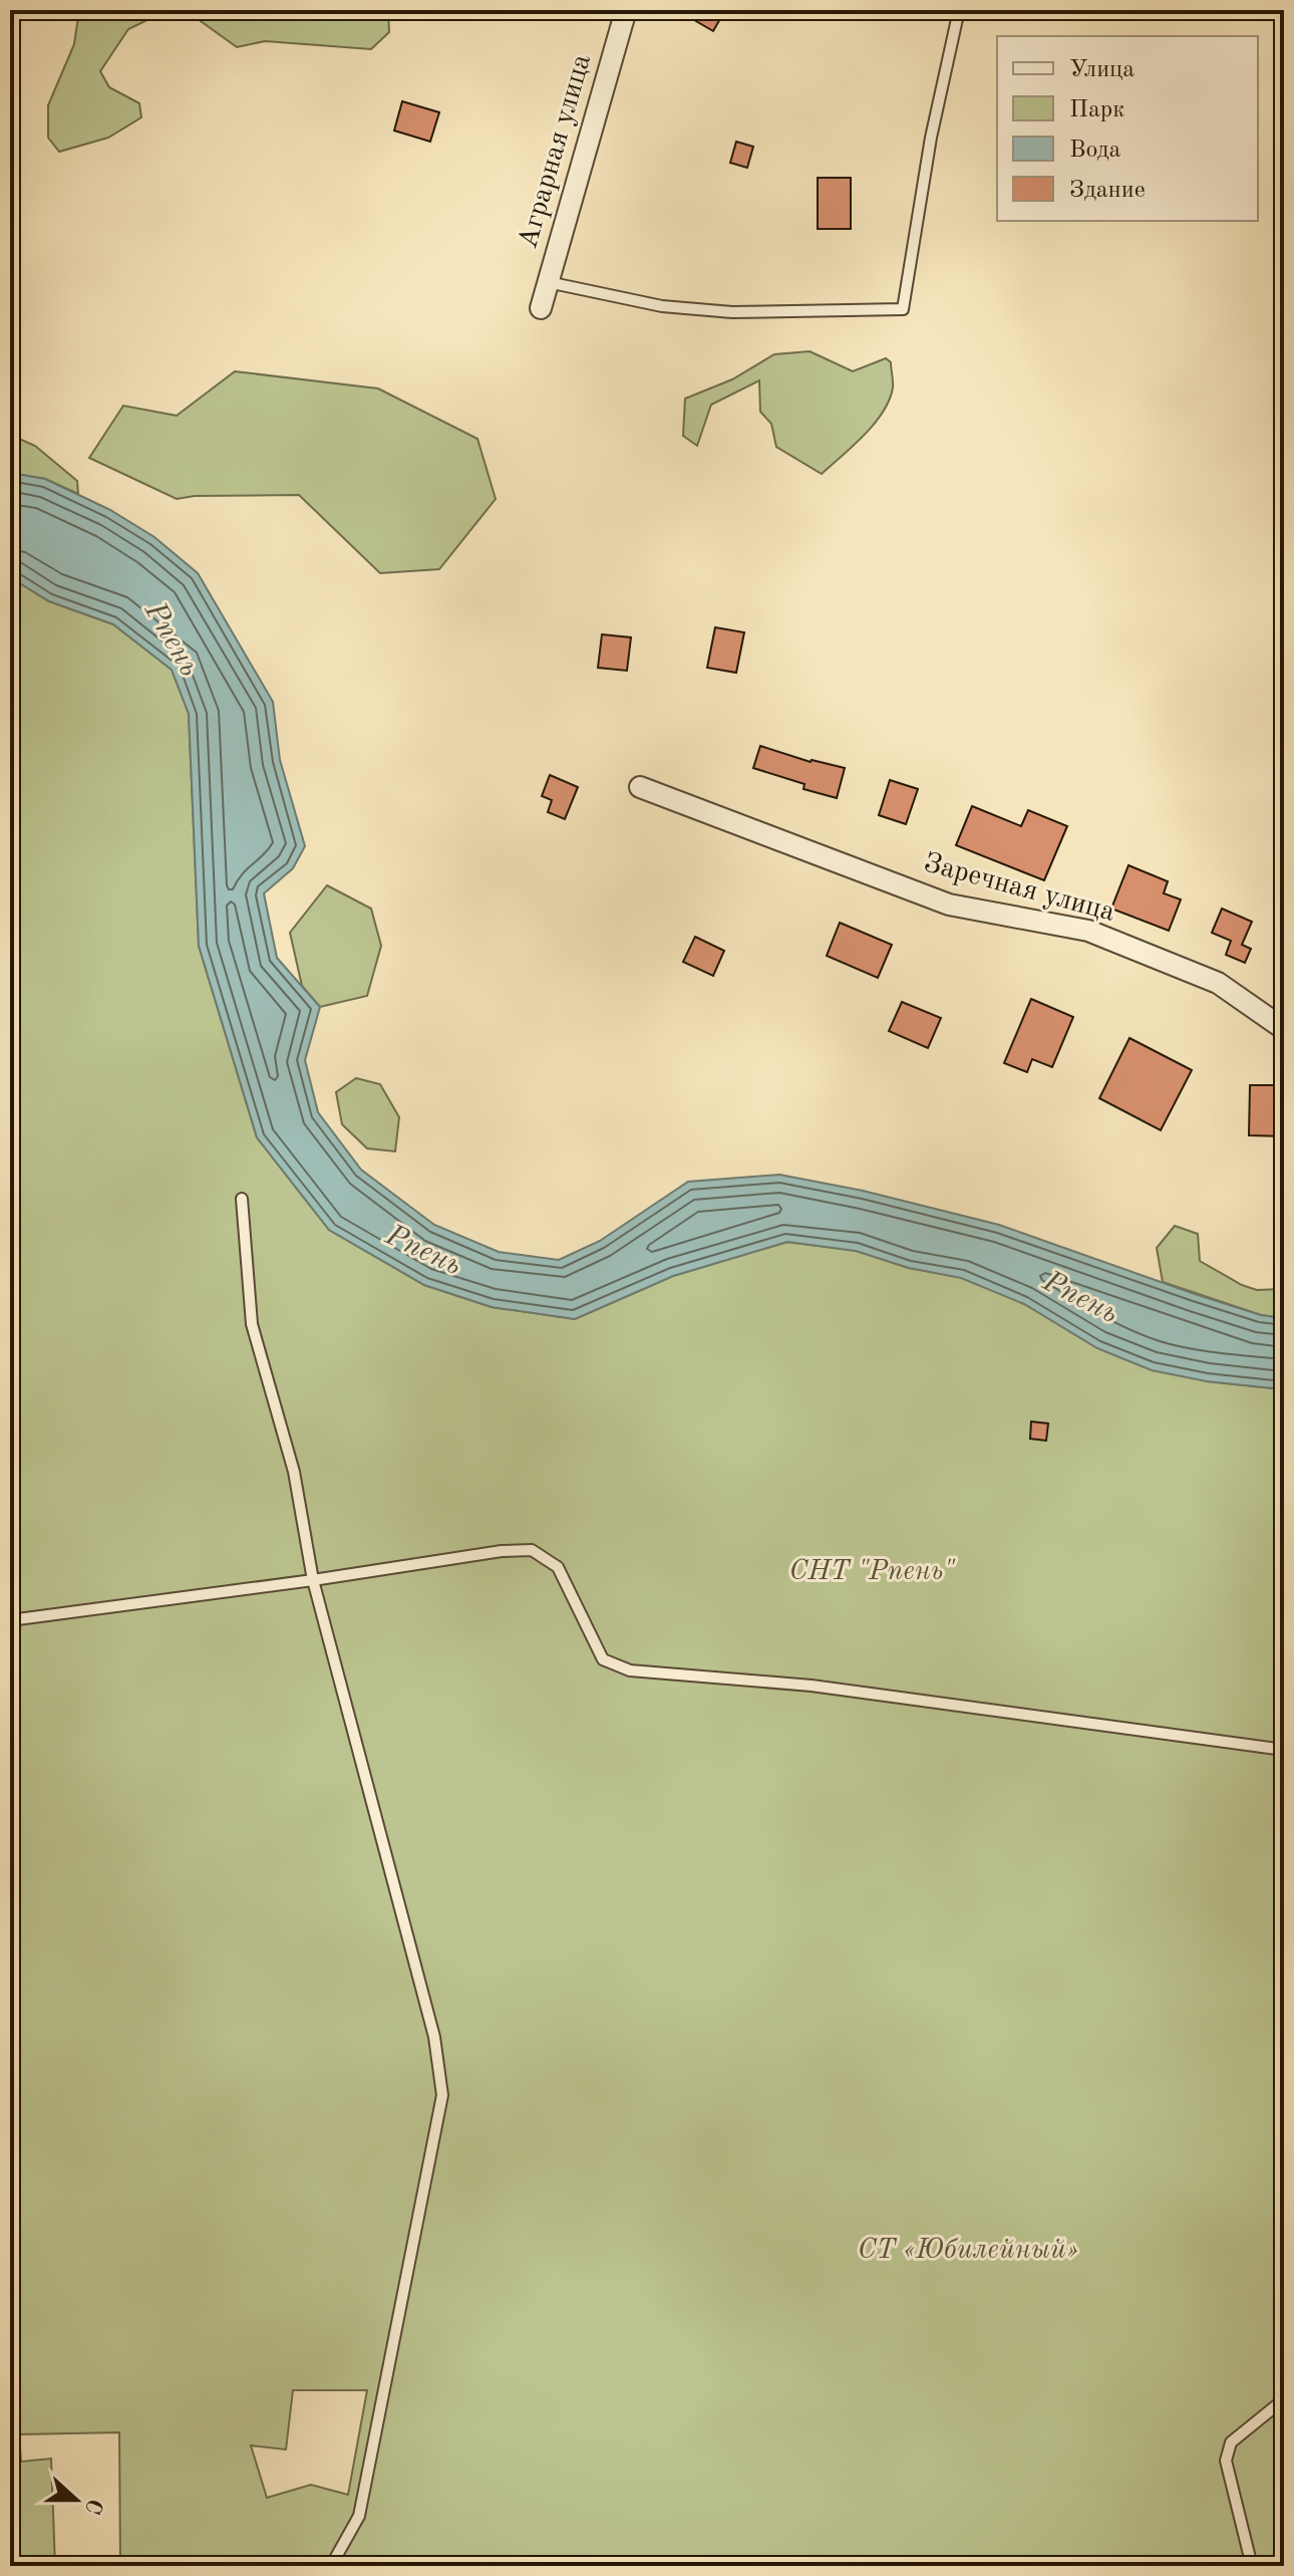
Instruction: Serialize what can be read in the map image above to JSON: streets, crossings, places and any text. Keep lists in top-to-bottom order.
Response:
{
  "streets": {
    "street": ["Аграрная улица", "Заречная улица"]
  },
  "water": ["Рпень"],
  "parks": ["СНТ \"Рпень\"", "СТ «Юбилейный»"],
  "legend": [
    "Улица",
    "Парк",
    "Вода",
    "Здание"
  ],
  "north": "right"
}
